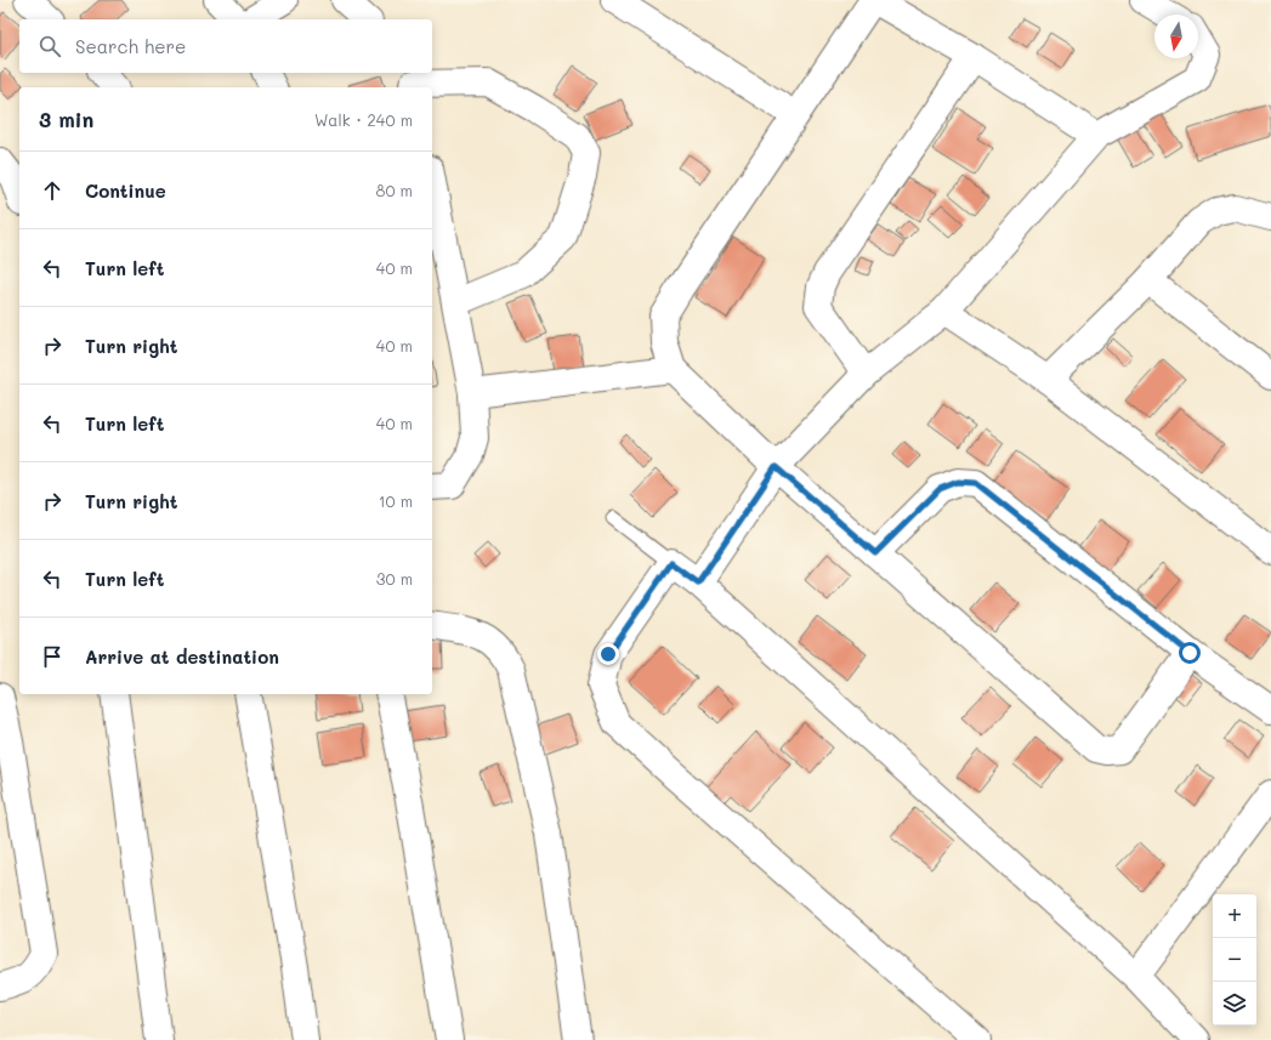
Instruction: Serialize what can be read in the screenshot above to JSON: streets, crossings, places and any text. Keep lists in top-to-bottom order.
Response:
{
  "north": "bottom",
  "page": {
    "search": "Search here",
    "heading": ["3 min", "Walk · 240 m"],
    "list": [
      ["Continue", "80 m"],
      ["Turn left", "40 m"],
      ["Turn right", "40 m"],
      ["Turn left", "40 m"],
      ["Turn right", "10 m"],
      ["Turn left", "30 m"],
      "Arrive at destination"
    ],
    "map_buttons": ["+", "−"]
  }
}
